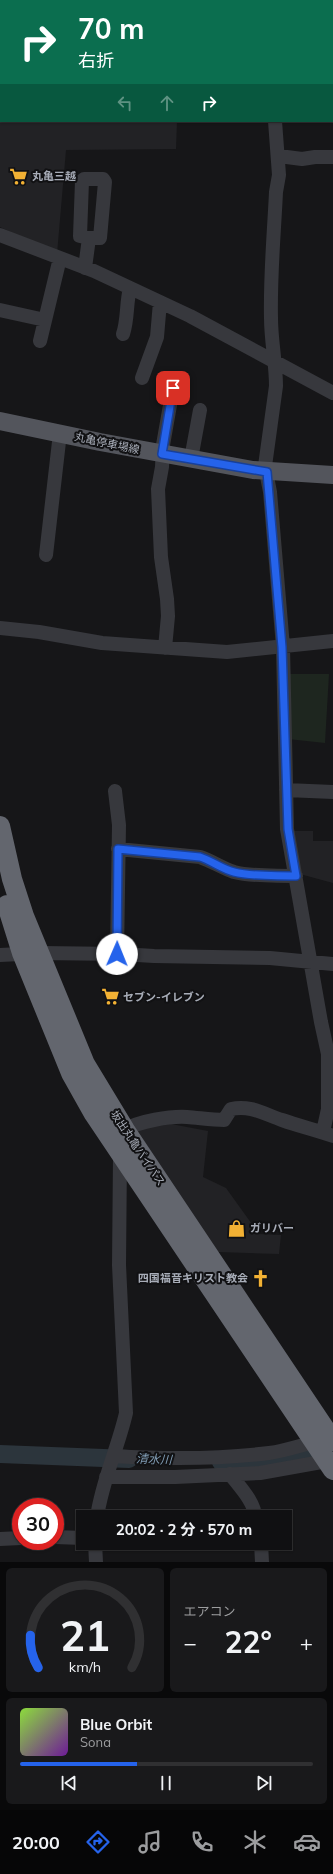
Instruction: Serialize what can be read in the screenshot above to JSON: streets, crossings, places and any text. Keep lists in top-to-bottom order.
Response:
{
  "streets": {
    "highway": ["坂出丸亀バイパス"],
    "main road": ["丸亀停車場線"]
  },
  "water": ["清水川"],
  "places": {
    "supermarket": ["丸亀三越", "セブン-イレブン"],
    "shop": ["ガリバー"],
    "church": ["四国福音キリスト教会"]
  },
  "page": {
    "turn": ["70 m", "右折"],
    "limit": "30",
    "trip": "20:02 · 2 分 · 570 m",
    "tile": "エアコン",
    "heat": ["−", "22°", "+"],
    "song": ["Blue Orbit", "Sona"],
    "tabs": "20:00",
    "gauge": ["21", "km/h"]
  }
}
